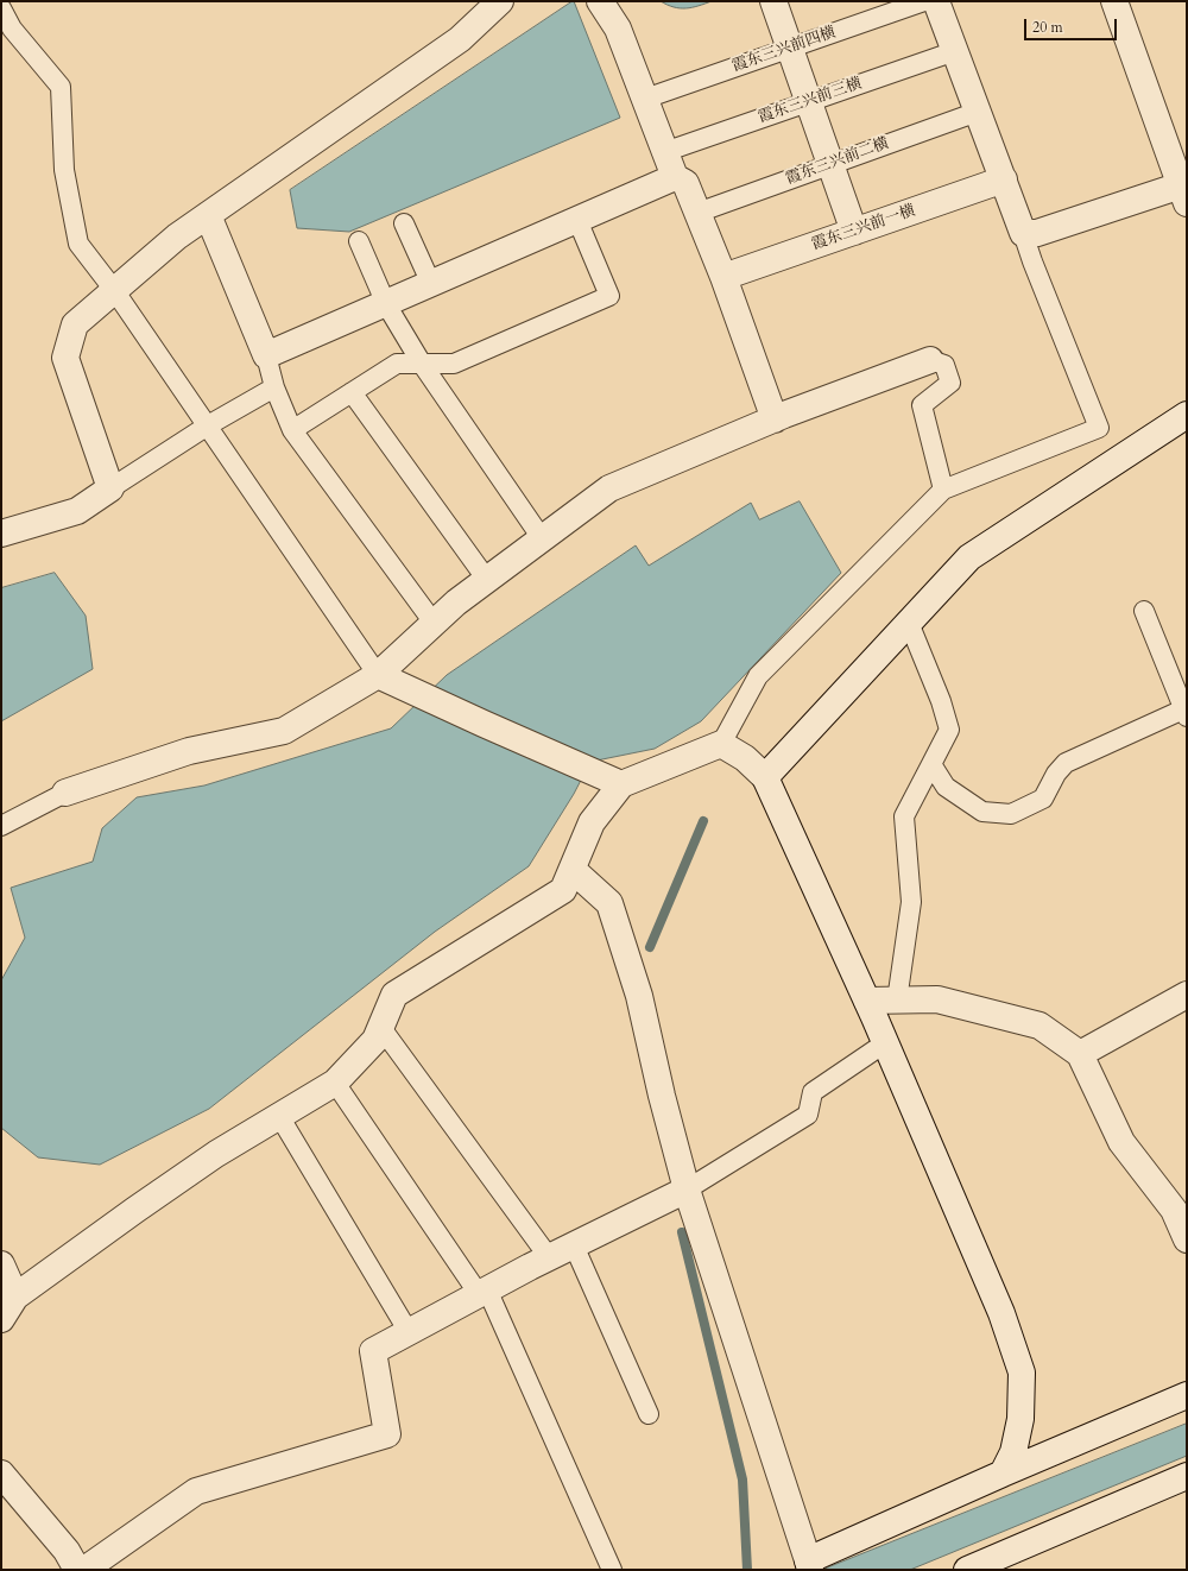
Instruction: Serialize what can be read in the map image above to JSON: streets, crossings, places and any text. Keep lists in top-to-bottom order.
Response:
{
  "streets": {
    "street": ["霞东三兴前一横"],
    "lane": ["霞东三兴前四横", "霞东三兴前三横", "霞东三兴前二横"]
  },
  "scale_bar": "20 m"
}
